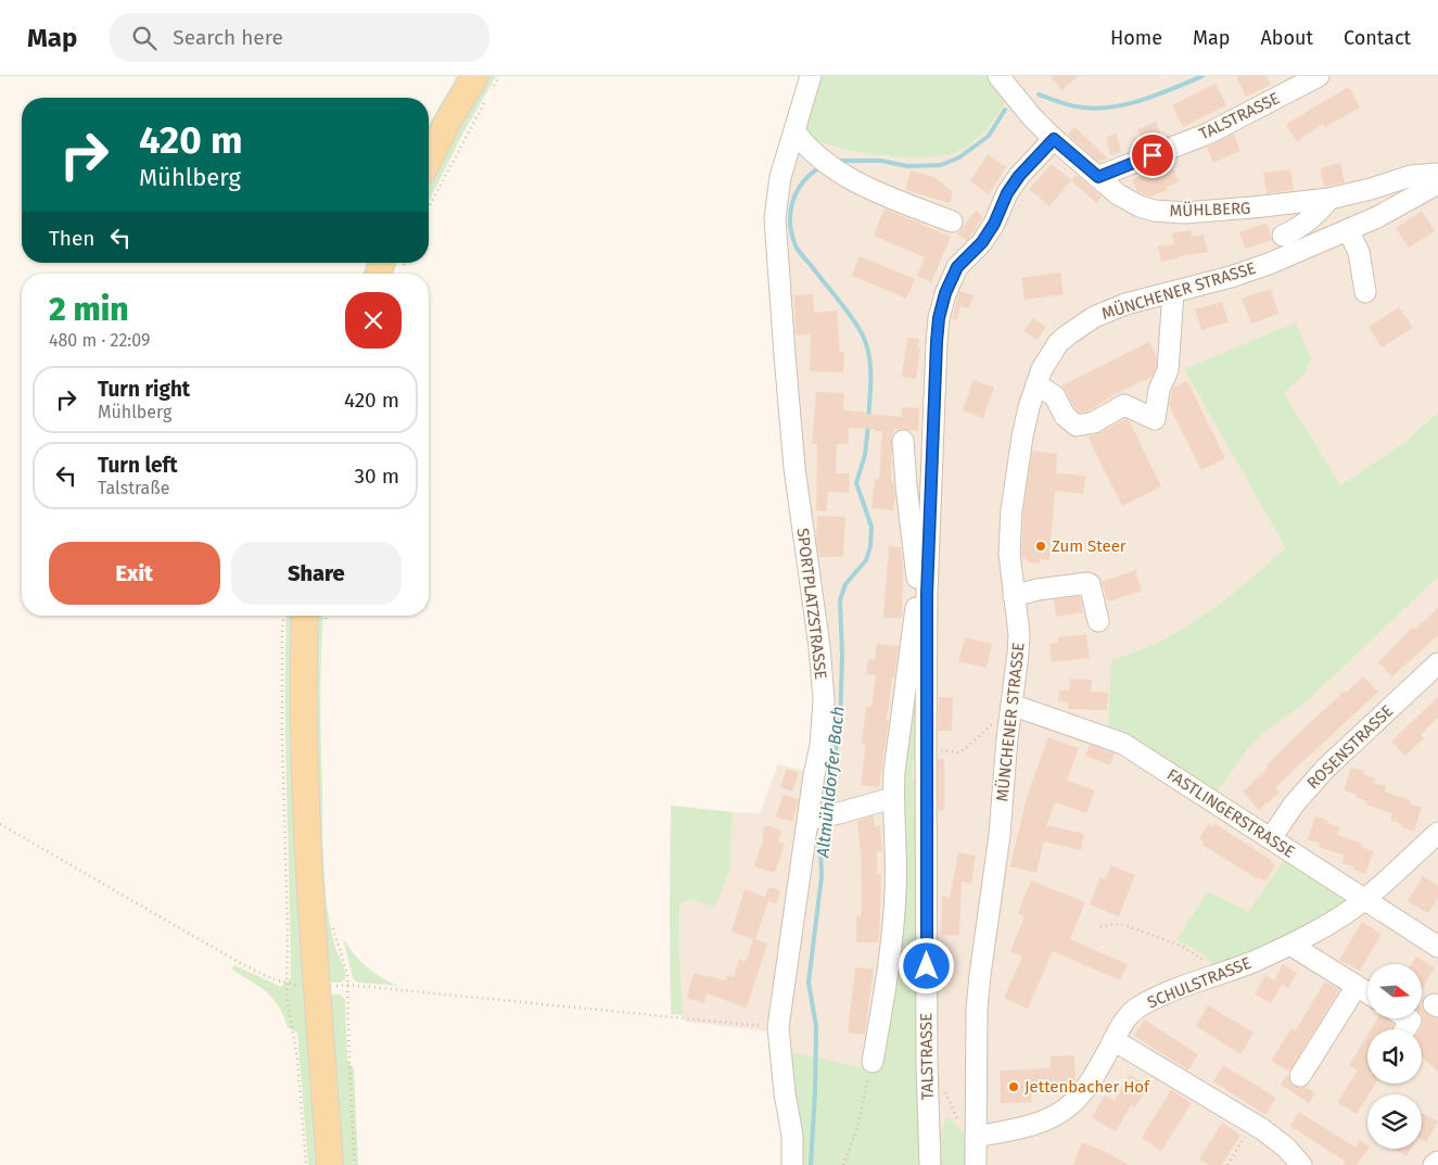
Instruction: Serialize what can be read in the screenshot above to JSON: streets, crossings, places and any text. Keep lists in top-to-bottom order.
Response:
{
  "streets": {
    "street": [
      "TALSTRASSE",
      "MÜHLBERG",
      "MÜNCHENER STRASSE",
      "SPORTPLATZSTRASSE",
      "ROSENSTRASSE",
      "FASTLINGERSTRASSE",
      "SCHULSTRASSE"
    ]
  },
  "crossings": [
    ["TALSTRASSE", "MÜHLBERG"],
    ["MÜNCHENER STRASSE", "FASTLINGERSTRASSE"],
    ["MÜNCHENER STRASSE", "SCHULSTRASSE"],
    ["ROSENSTRASSE", "FASTLINGERSTRASSE"],
    ["FASTLINGERSTRASSE", "SCHULSTRASSE"]
  ],
  "water": ["Altmühldorfer Bach"],
  "places": ["Zum Steer", "Jettenbacher Hof"],
  "north": "right",
  "page": {
    "header": "Map",
    "search": "Search here",
    "nav": [
      "Home",
      "Map",
      "About",
      "Contact"
    ],
    "turn": ["420 m", "Mühlberg"],
    "then": "Then",
    "heading": ["2 min", "480 m · 22:09"],
    "list": [
      {
        "name": "Turn right",
        "note": "Mühlberg",
        "value": "420 m"
      },
      {
        "name": "Turn left",
        "note": "Talstraße",
        "value": "30 m"
      }
    ],
    "buttons": ["Exit", "Share"]
  }
}
